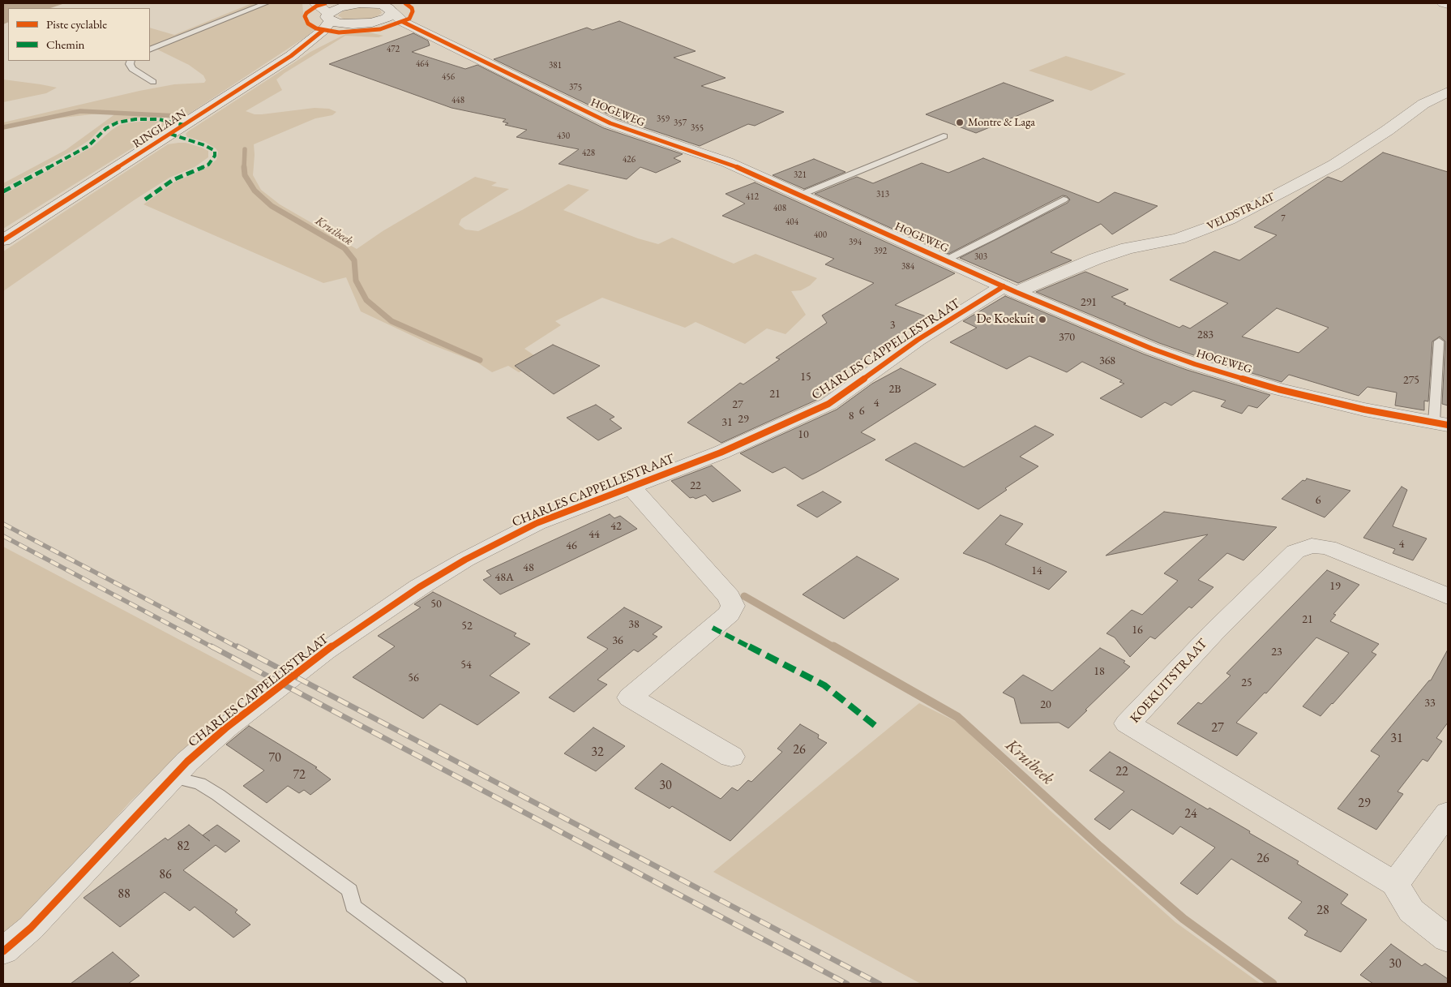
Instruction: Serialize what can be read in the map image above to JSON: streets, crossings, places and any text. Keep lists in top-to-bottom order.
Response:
{
  "streets": {
    "street": [
      "HOGEWEG",
      "RINGLAAN",
      "VELDSTRAAT",
      "CHARLES CAPPELLESTRAAT",
      "KOEKUITSTRAAT"
    ]
  },
  "crossings": [
    ["HOGEWEG", "RINGLAAN"],
    ["HOGEWEG", "VELDSTRAAT"],
    ["HOGEWEG", "CHARLES CAPPELLESTRAAT"],
    ["VELDSTRAAT", "CHARLES CAPPELLESTRAAT"]
  ],
  "water": ["Kruibeek"],
  "places": ["Montre & Laga", "De Koekuit"],
  "house_numbers": [
    "472",
    "464",
    "381",
    "456",
    "375",
    "448",
    "359",
    "357",
    "355",
    "430",
    "428",
    "426",
    "321",
    "313",
    "412",
    "408",
    "7",
    "404",
    "400",
    "394",
    "392",
    "303",
    "384",
    "291",
    "3",
    "283",
    "370",
    "368",
    "15",
    "275",
    "2B",
    "21",
    "4",
    "27",
    "6",
    "8",
    "29",
    "31",
    "10",
    "22",
    "6",
    "42",
    "44",
    "4",
    "46",
    "48",
    "14",
    "48A",
    "19",
    "50",
    "21",
    "38",
    "52",
    "16",
    "36",
    "23",
    "54",
    "18",
    "56",
    "25",
    "33",
    "20",
    "27",
    "31",
    "26",
    "32",
    "70",
    "22",
    "72",
    "30",
    "29",
    "24",
    "82",
    "26",
    "86",
    "88",
    "28",
    "30"
  ],
  "legend": ["Piste cyclable", "Chemin"]
}
